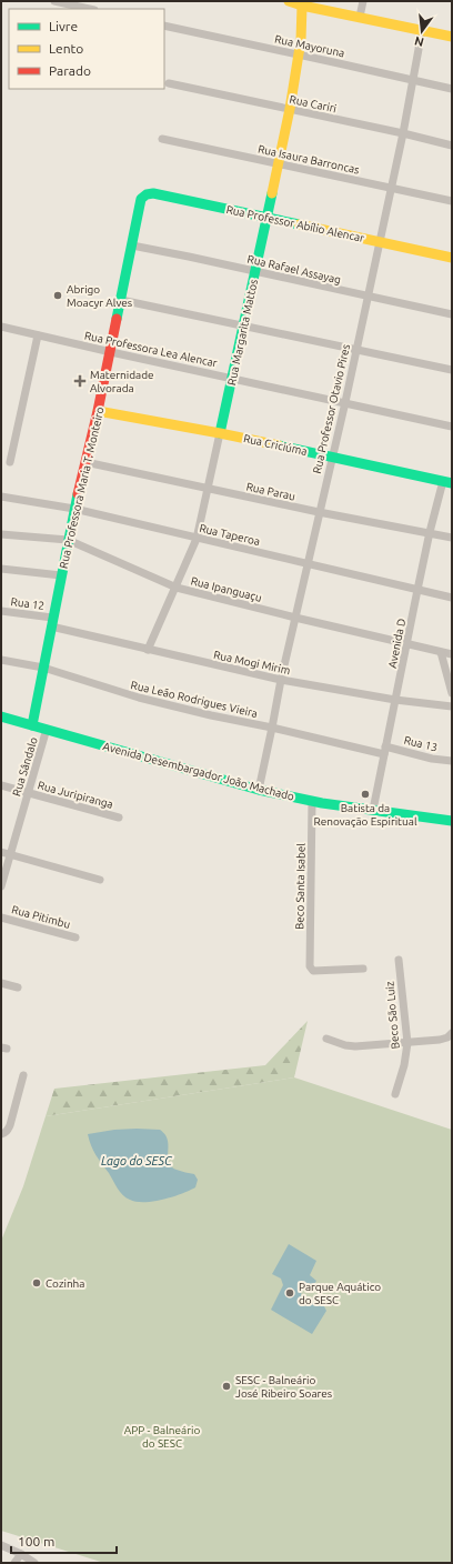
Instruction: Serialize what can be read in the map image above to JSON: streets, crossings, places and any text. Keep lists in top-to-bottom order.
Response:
{
  "streets": {
    "street": [
      "Rua Mayoruna",
      "Rua Cariri",
      "Rua Isaura Barroncas",
      "Rua Professor Abílio Alencar",
      "Rua Rafael Assayag",
      "Rua Margarita Mattos",
      "Rua Professora Lea Alencar",
      "Rua Professor Otavio Pires",
      "Rua Criciúma",
      "Rua Professora Maria T. Monteiro",
      "Rua Parau",
      "Rua Taperoa",
      "Rua Ipanguaçu",
      "Rua 12",
      "Avenida D",
      "Rua Mogi Mirim",
      "Rua Leão Rodrigues Vieira",
      "Rua 13",
      "Rua Sândalo",
      "Avenida Desembargador João Machado",
      "Rua Juripiranga",
      "Beco Santa Isabel",
      "Rua Pitimbu",
      "Beco São Luiz"
    ]
  },
  "crossings": [
    ["Rua Mayoruna", "Rua Margarita Mattos"],
    ["Rua Mayoruna", "Rua Professor Otavio Pires"],
    ["Rua Cariri", "Rua Margarita Mattos"],
    ["Rua Cariri", "Rua Professor Otavio Pires"],
    ["Rua Isaura Barroncas", "Rua Margarita Mattos"],
    ["Rua Isaura Barroncas", "Rua Professor Otavio Pires"],
    ["Rua Professor Abílio Alencar", "Rua Margarita Mattos"],
    ["Rua Professor Abílio Alencar", "Rua Professor Otavio Pires"],
    ["Rua Professor Abílio Alencar", "Rua Professora Maria T. Monteiro"],
    ["Rua Rafael Assayag", "Rua Margarita Mattos"],
    ["Rua Rafael Assayag", "Rua Professor Otavio Pires"],
    ["Rua Rafael Assayag", "Rua Professora Maria T. Monteiro"],
    ["Rua Margarita Mattos", "Rua Professora Lea Alencar"],
    ["Rua Margarita Mattos", "Rua Criciúma"],
    ["Rua Margarita Mattos", "Rua Parau"],
    ["Rua Margarita Mattos", "Rua Taperoa"],
    ["Rua Margarita Mattos", "Rua Ipanguaçu"],
    ["Rua Margarita Mattos", "Rua Mogi Mirim"],
    ["Rua Professora Lea Alencar", "Rua Professor Otavio Pires"],
    ["Rua Professora Lea Alencar", "Rua Professora Maria T. Monteiro"],
    ["Rua Professor Otavio Pires", "Rua Criciúma"],
    ["Rua Professor Otavio Pires", "Rua Parau"],
    ["Rua Professor Otavio Pires", "Rua Taperoa"],
    ["Rua Professor Otavio Pires", "Rua Ipanguaçu"],
    ["Rua Professor Otavio Pires", "Rua Mogi Mirim"],
    ["Rua Professor Otavio Pires", "Rua Leão Rodrigues Vieira"],
    ["Rua Professor Otavio Pires", "Avenida Desembargador João Machado"],
    ["Rua Criciúma", "Rua Professora Maria T. Monteiro"],
    ["Rua Criciúma", "Avenida D"],
    ["Rua Professora Maria T. Monteiro", "Rua Parau"],
    ["Rua Professora Maria T. Monteiro", "Rua Taperoa"],
    ["Rua Professora Maria T. Monteiro", "Rua Ipanguaçu"],
    ["Rua Professora Maria T. Monteiro", "Rua 12"],
    ["Rua Professora Maria T. Monteiro", "Rua Mogi Mirim"],
    ["Rua Professora Maria T. Monteiro", "Rua Leão Rodrigues Vieira"],
    ["Rua Professora Maria T. Monteiro", "Avenida Desembargador João Machado"],
    ["Rua Parau", "Avenida D"],
    ["Rua Taperoa", "Avenida D"],
    ["Rua Ipanguaçu", "Avenida D"],
    ["Rua 12", "Rua Mogi Mirim"],
    ["Avenida D", "Rua Mogi Mirim"],
    ["Avenida D", "Rua Leão Rodrigues Vieira"],
    ["Avenida D", "Rua 13"],
    ["Avenida D", "Avenida Desembargador João Machado"],
    ["Rua Sândalo", "Avenida Desembargador João Machado"],
    ["Rua Sândalo", "Rua Juripiranga"],
    ["Avenida Desembargador João Machado", "Beco Santa Isabel"]
  ],
  "water": ["Lago do SESC"],
  "parks": ["APP - Balneário do SESC"],
  "places": {
    "other": [
      "Abrigo Moacyr Alves",
      "Batista da Renovação Espiritual",
      "Cozinha",
      "Parque Aquático do SESC",
      "SESC - Balneário José Ribeiro Soares"
    ],
    "health": ["Maternidade Alvorada"]
  },
  "legend": ["Livre", "Lento", "Parado"],
  "scale_bar": "100 m",
  "north": "bottom"
}
